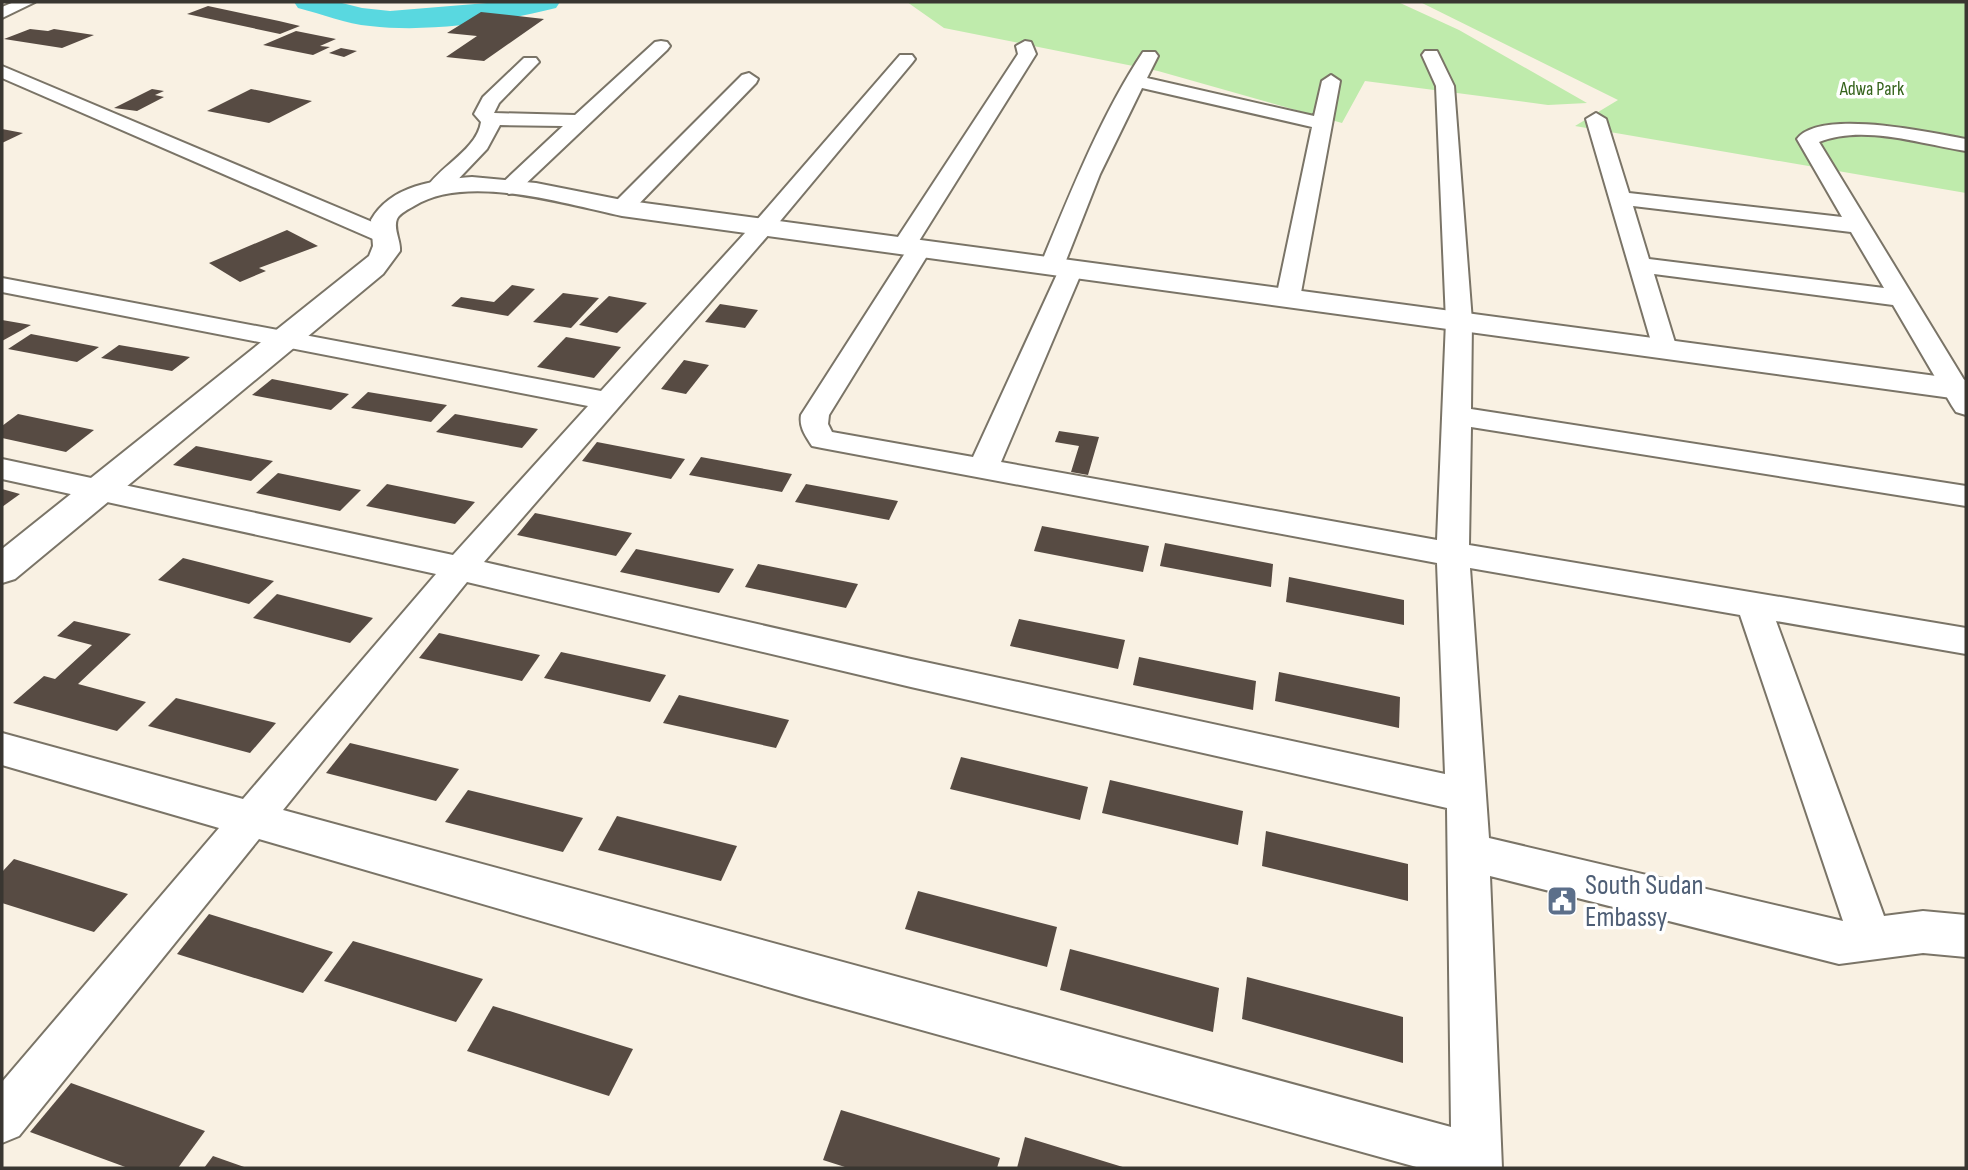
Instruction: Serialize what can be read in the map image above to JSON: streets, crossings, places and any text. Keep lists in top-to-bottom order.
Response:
{
  "parks": ["Adwa Park"],
  "places": {
    "public building": ["South Sudan Embassy"]
  }
}
